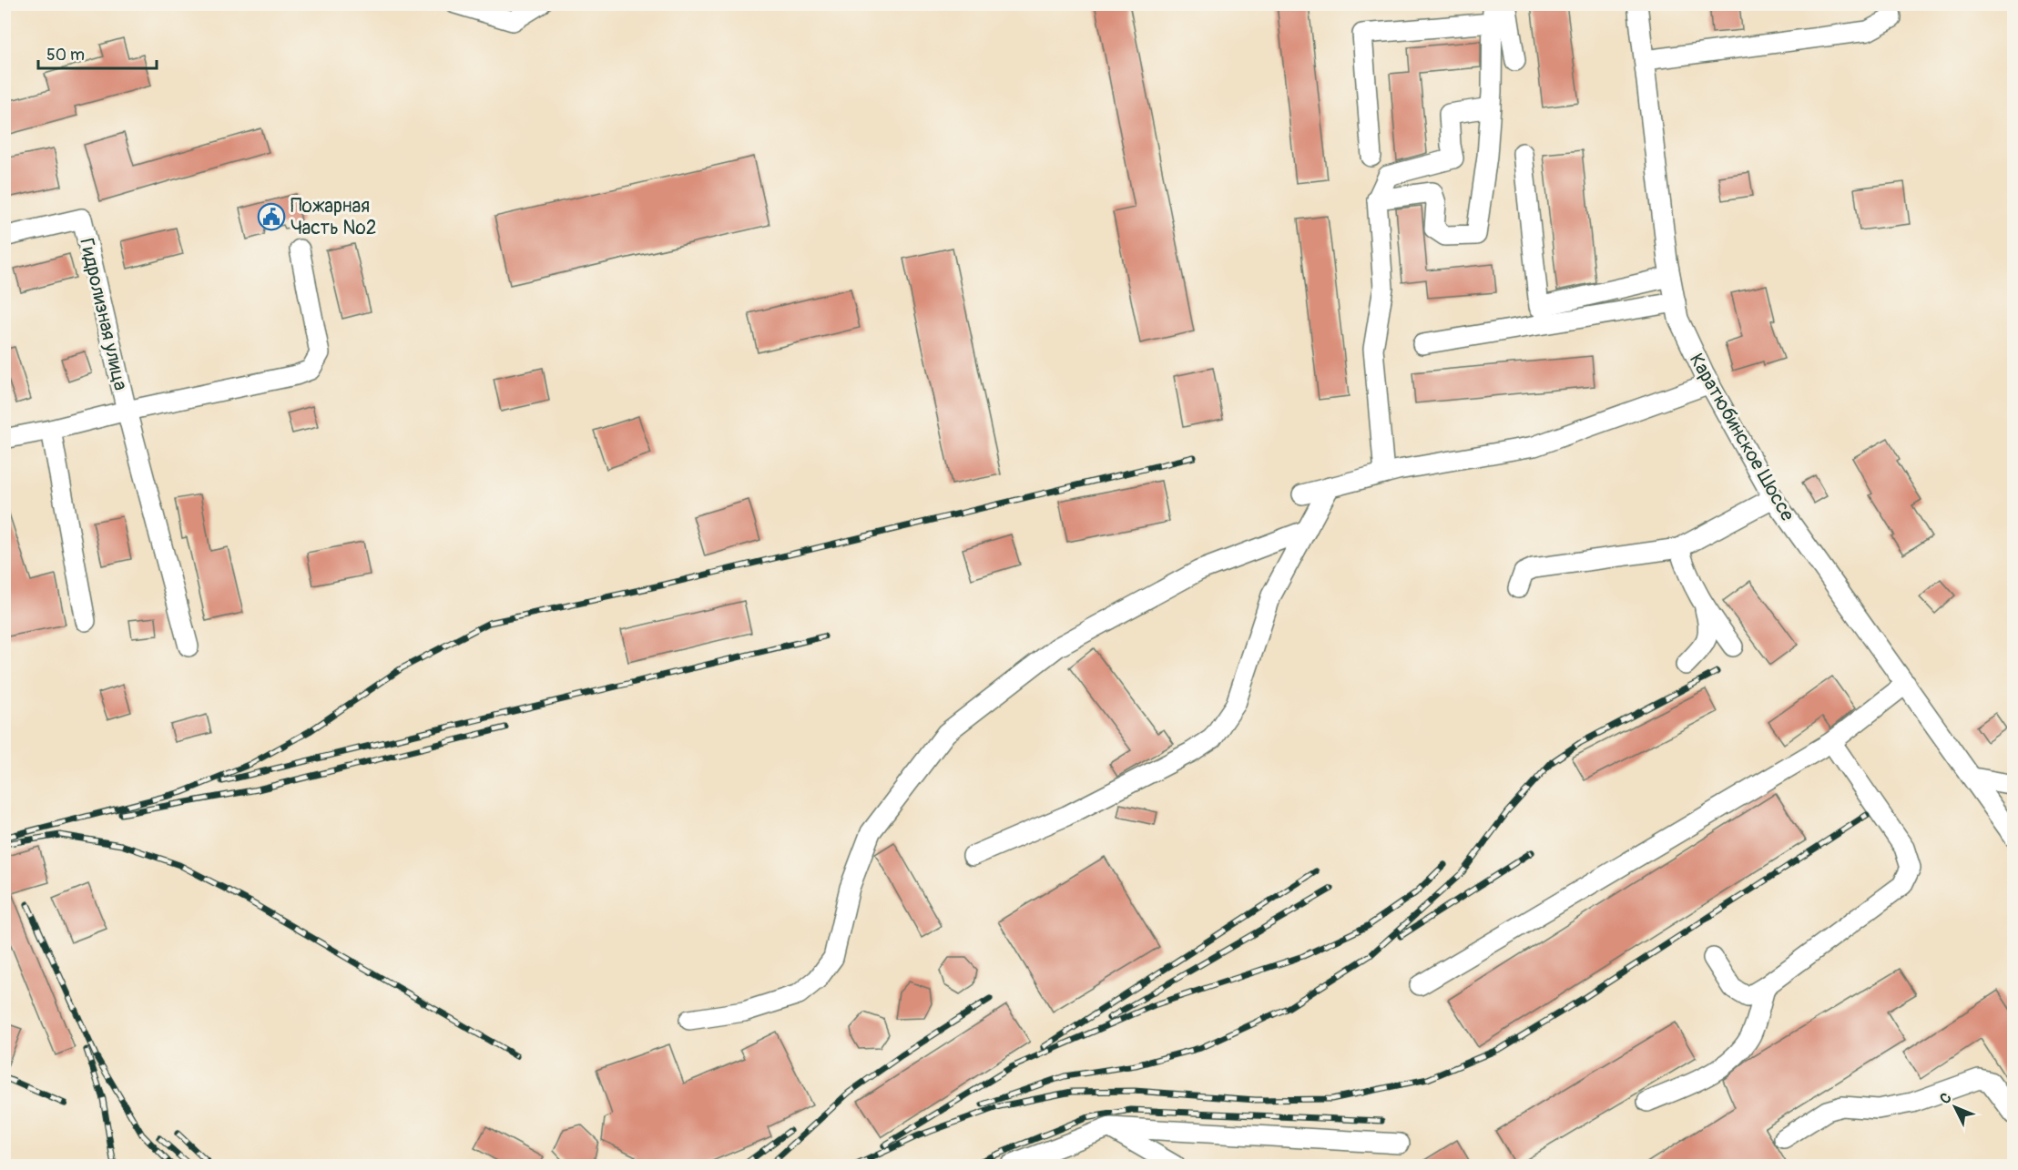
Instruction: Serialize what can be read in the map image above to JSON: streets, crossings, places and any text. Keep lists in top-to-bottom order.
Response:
{
  "streets": {
    "street": ["Гидролизная улица", "Каратюбинское Шоссе"]
  },
  "places": {
    "public building": ["Пожарная Часть №2"]
  },
  "scale_bar": "50 m",
  "north": "top left"
}
